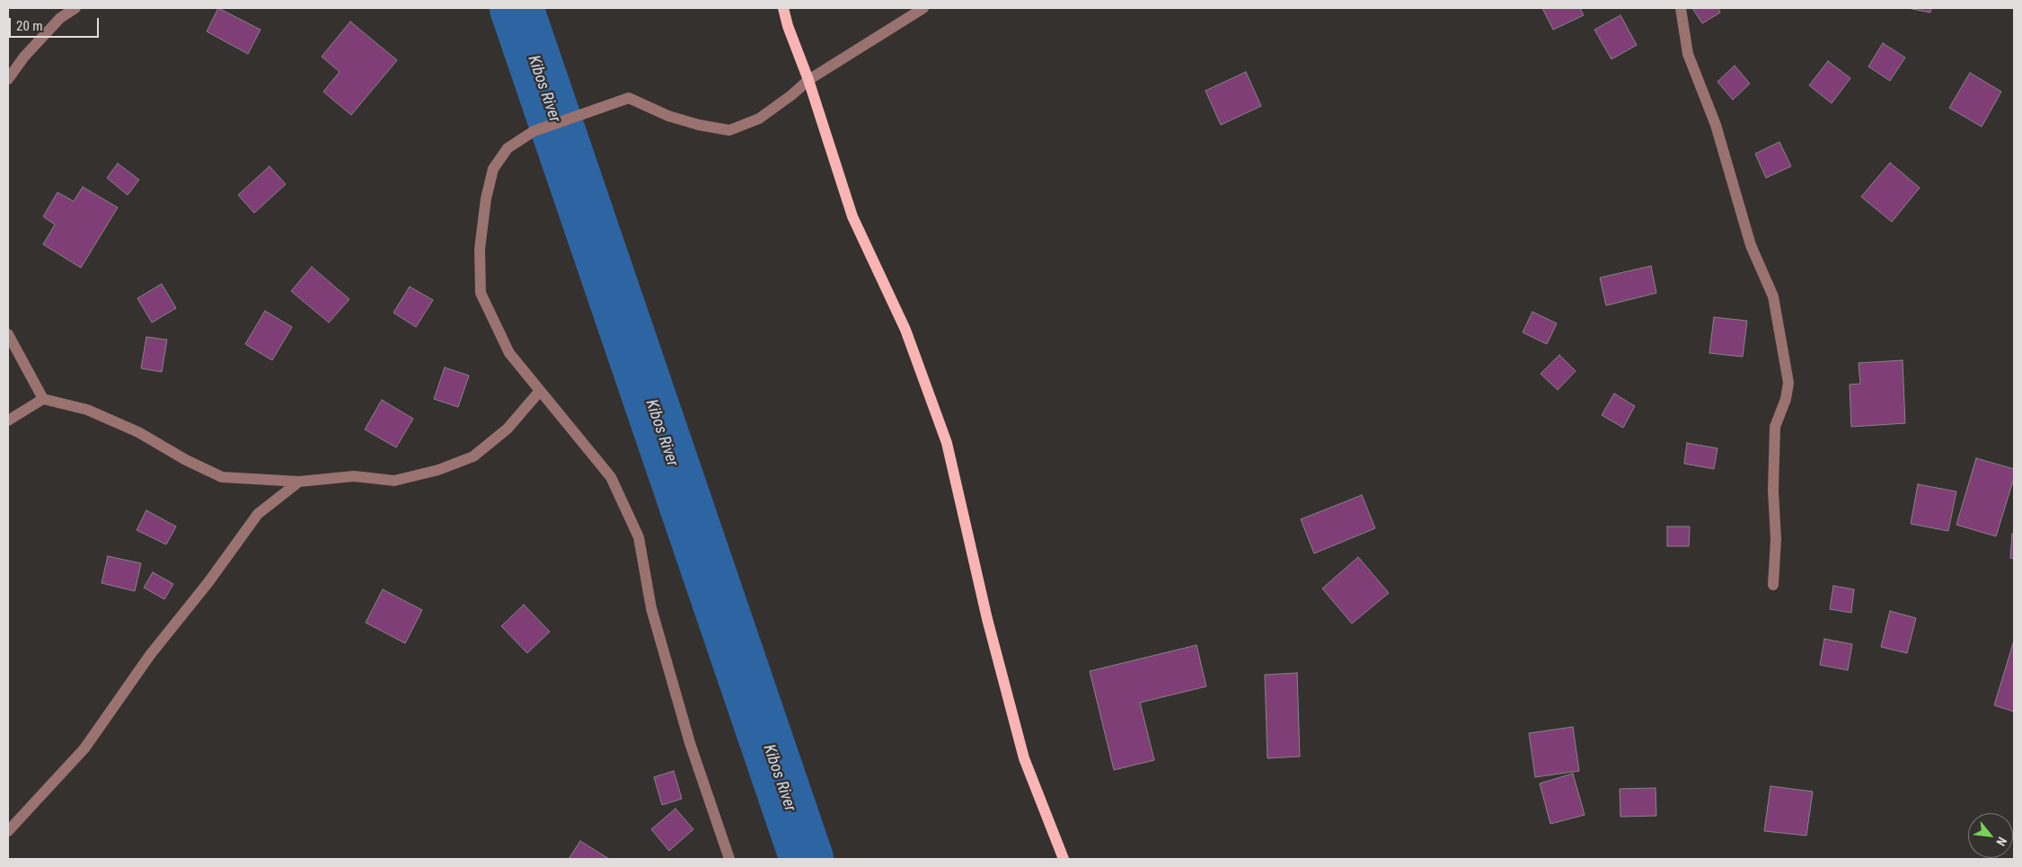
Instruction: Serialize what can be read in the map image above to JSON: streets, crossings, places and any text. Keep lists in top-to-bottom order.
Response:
{
  "water": ["Kibos River"],
  "scale_bar": "20 m",
  "north": "bottom right"
}
